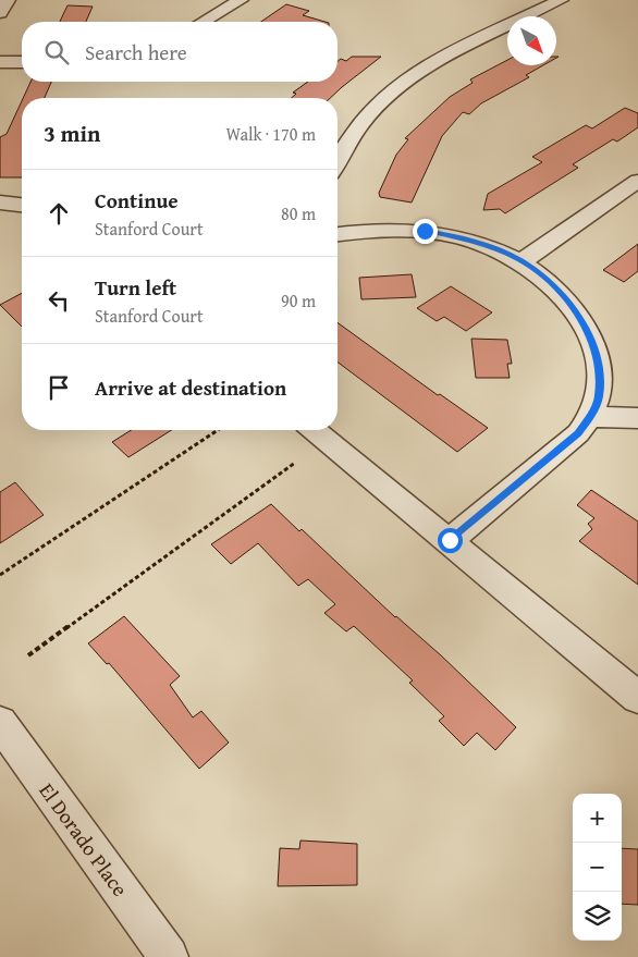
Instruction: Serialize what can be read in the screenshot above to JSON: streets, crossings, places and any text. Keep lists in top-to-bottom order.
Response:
{
  "streets": {
    "street": ["El Dorado Place"]
  },
  "north": "bottom right",
  "page": {
    "search": "Search here",
    "heading": ["3 min", "Walk · 170 m"],
    "list": [
      ["Continue", "Stanford Court", "80 m"],
      ["Turn left", "Stanford Court", "90 m"],
      "Arrive at destination"
    ],
    "map_buttons": ["+", "−"]
  }
}
